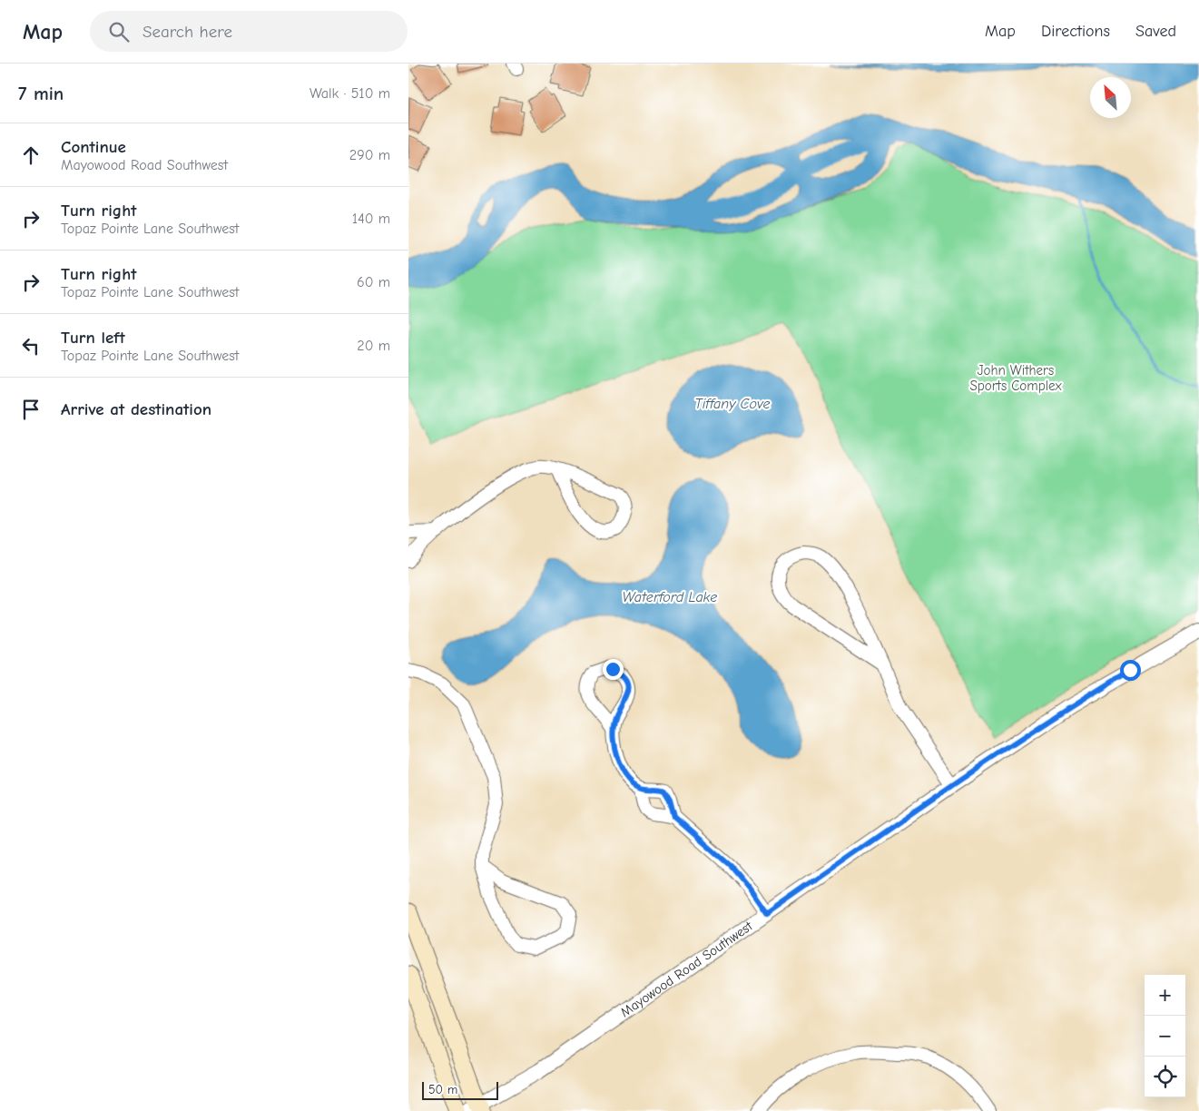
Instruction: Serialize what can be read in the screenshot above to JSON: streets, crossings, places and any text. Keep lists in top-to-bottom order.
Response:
{
  "streets": {
    "street": ["Mayowood Road Southwest"]
  },
  "water": ["Tiffany Cove", "Waterford Lake"],
  "parks": ["John Withers Sports Complex"],
  "scale_bar": "50 m",
  "north": "top left",
  "page": {
    "header": "Map",
    "search": "Search here",
    "nav": ["Map", "Directions", "Saved"],
    "heading": ["7 min", "Walk · 510 m"],
    "list": [
      ["Continue", "Mayowood Road Southwest", "290 m"],
      ["Turn right", "Topaz Pointe Lane Southwest", "140 m"],
      ["Turn right", "Topaz Pointe Lane Southwest", "60 m"],
      ["Turn left", "Topaz Pointe Lane Southwest", "20 m"],
      "Arrive at destination"
    ],
    "map_buttons": ["+", "−"],
    "scale": "50 m"
  }
}
